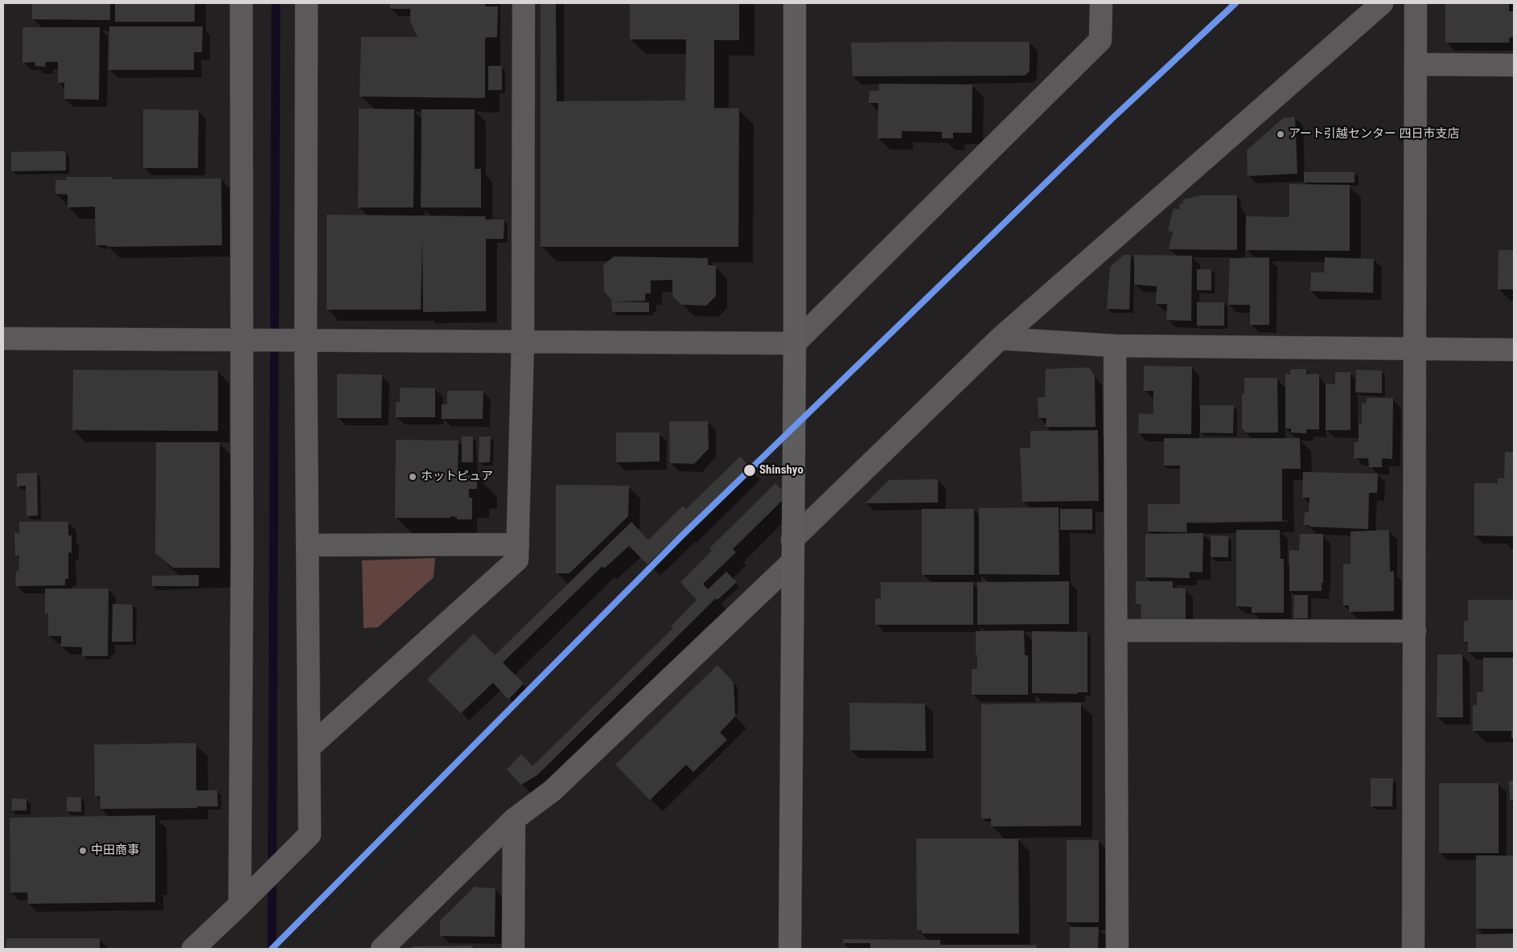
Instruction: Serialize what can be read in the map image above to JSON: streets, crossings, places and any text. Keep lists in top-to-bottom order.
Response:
{
  "places": [
    "アート引越センター 四日市支店",
    "Shinshyo",
    "ホットピュア",
    "中田商事"
  ]
}
